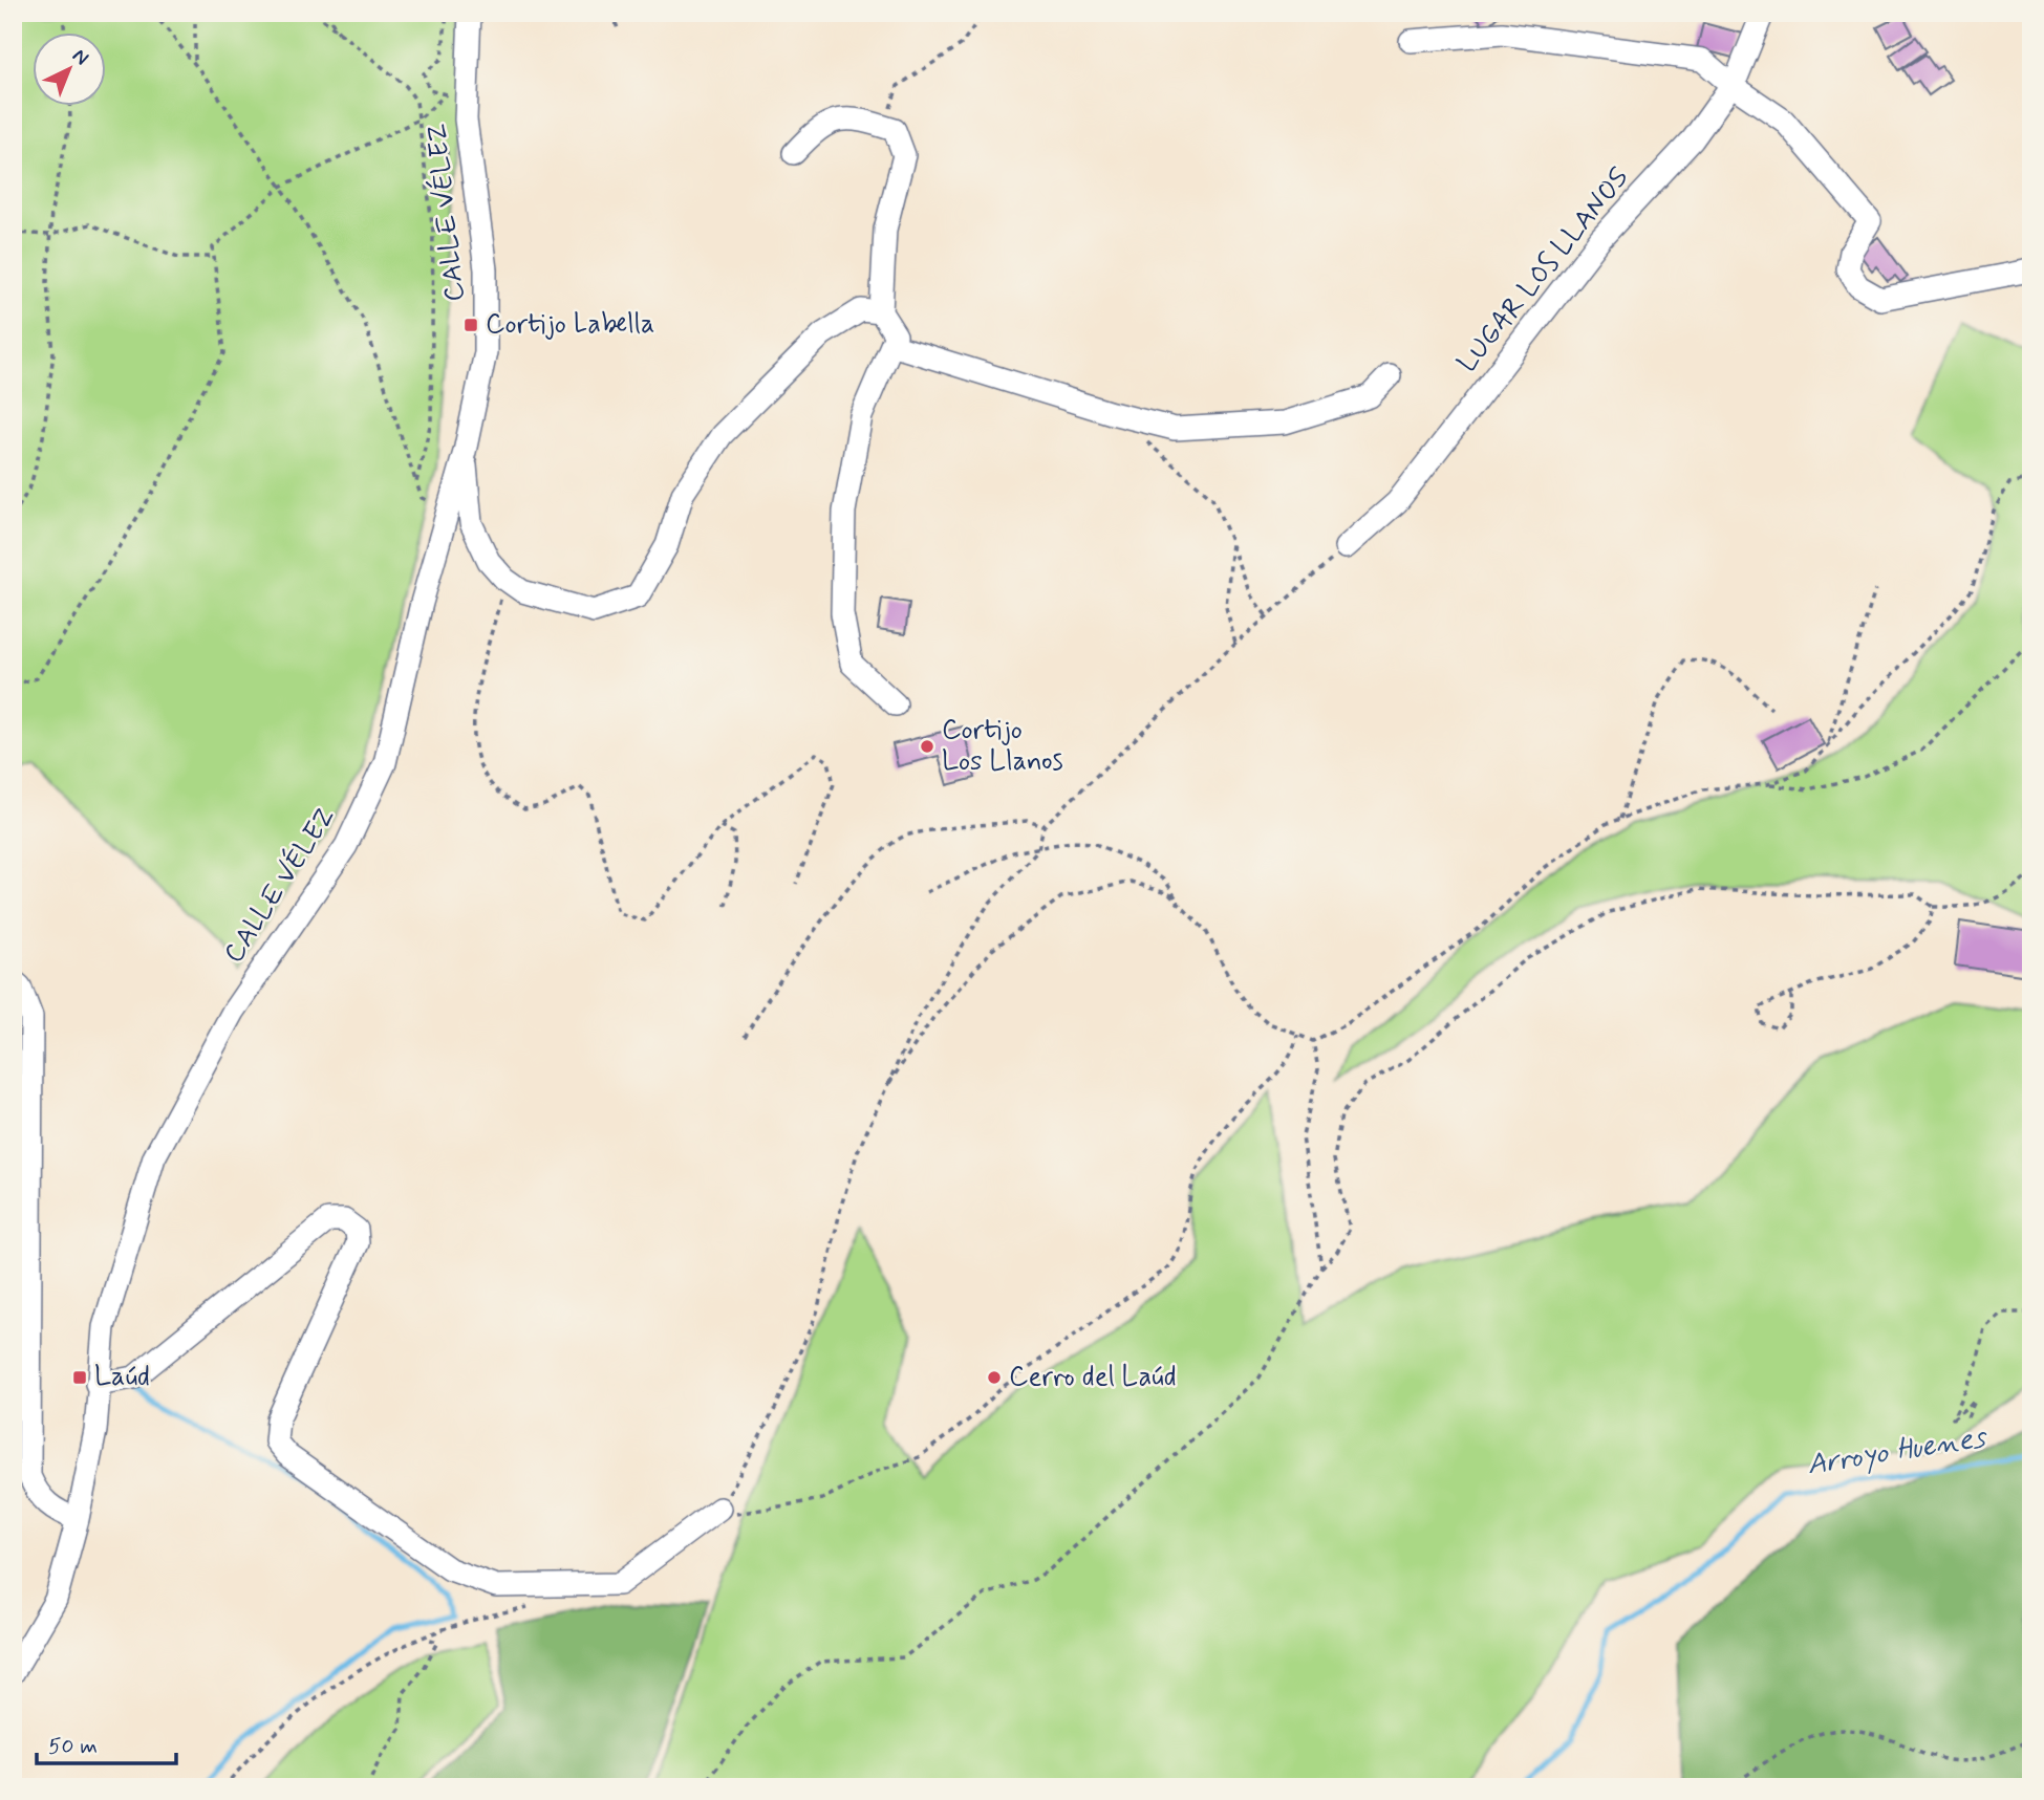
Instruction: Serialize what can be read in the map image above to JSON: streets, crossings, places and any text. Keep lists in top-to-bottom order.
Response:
{
  "streets": {
    "street": ["CALLE VÉLEZ", "LUGAR LOS LLANOS"]
  },
  "water": ["Arroyo Huenes"],
  "places": {
    "transit": ["Cortijo Labella", "Laúd"],
    "other": ["Cortijo Los Llanos", "Cerro del Laúd"]
  },
  "scale_bar": "50 m",
  "north": "top right"
}
